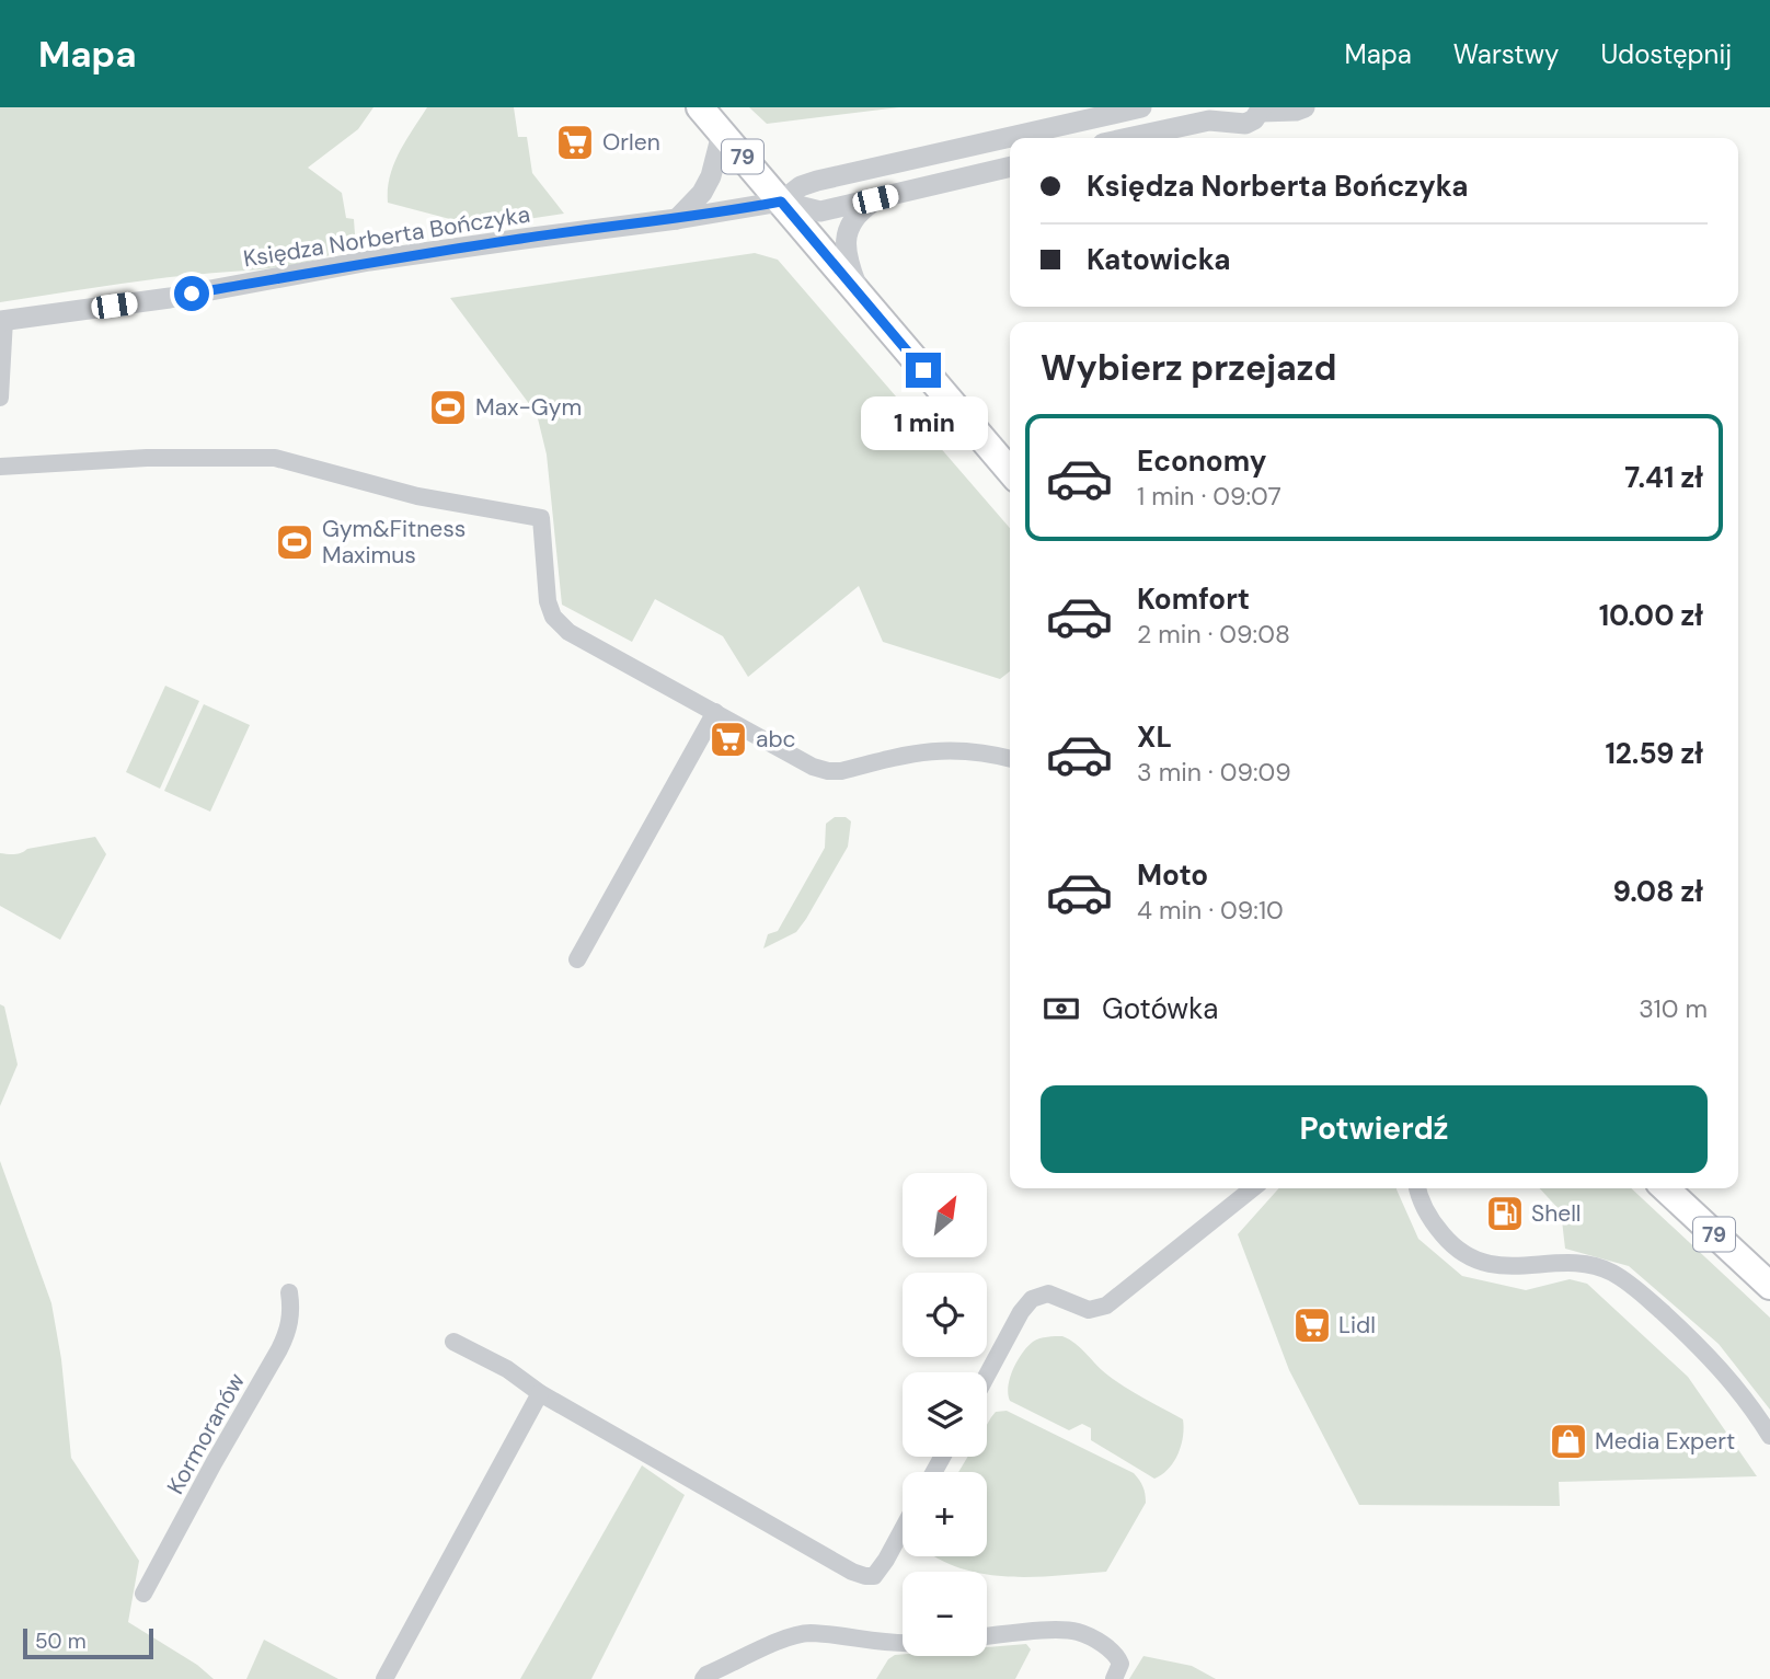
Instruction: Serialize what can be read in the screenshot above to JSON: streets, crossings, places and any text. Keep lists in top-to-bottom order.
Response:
{
  "streets": {
    "main road": ["79"],
    "street": ["Księdza Norberta Bończyka", "Kormoranów"]
  },
  "crossings": [
    ["79", "Księdza Norberta Bończyka"]
  ],
  "places": {
    "supermarket": ["Orlen", "abc", "Lidl"],
    "sports": ["Max-Gym", "Gym&Fitness Maximus"],
    "fuel station": ["Shell"],
    "shop": ["Media Expert"]
  },
  "scale_bar": "50 m",
  "north": "top right",
  "page": {
    "header": "Mapa",
    "nav": ["Mapa", "Warstwy", "Udostępnij"],
    "banner": ["Księdza Norberta Bończyka", "Katowicka"],
    "heading": "Wybierz przejazd",
    "bubble": "1 min",
    "list": [
      {
        "name": "Economy",
        "note": "1 min · 09:07",
        "value": "7.41 zł"
      },
      {
        "name": "Komfort",
        "note": "2 min · 09:08",
        "value": "10.00 zł"
      },
      {
        "name": "XL",
        "note": "3 min · 09:09",
        "value": "12.59 zł"
      },
      {
        "name": "Moto",
        "note": "4 min · 09:10",
        "value": "9.08 zł"
      }
    ],
    "pay": ["Gotówka", "310 m"],
    "buttons": "Potwierdź",
    "map_buttons": ["+", "−"],
    "scale": "50 m"
  }
}
